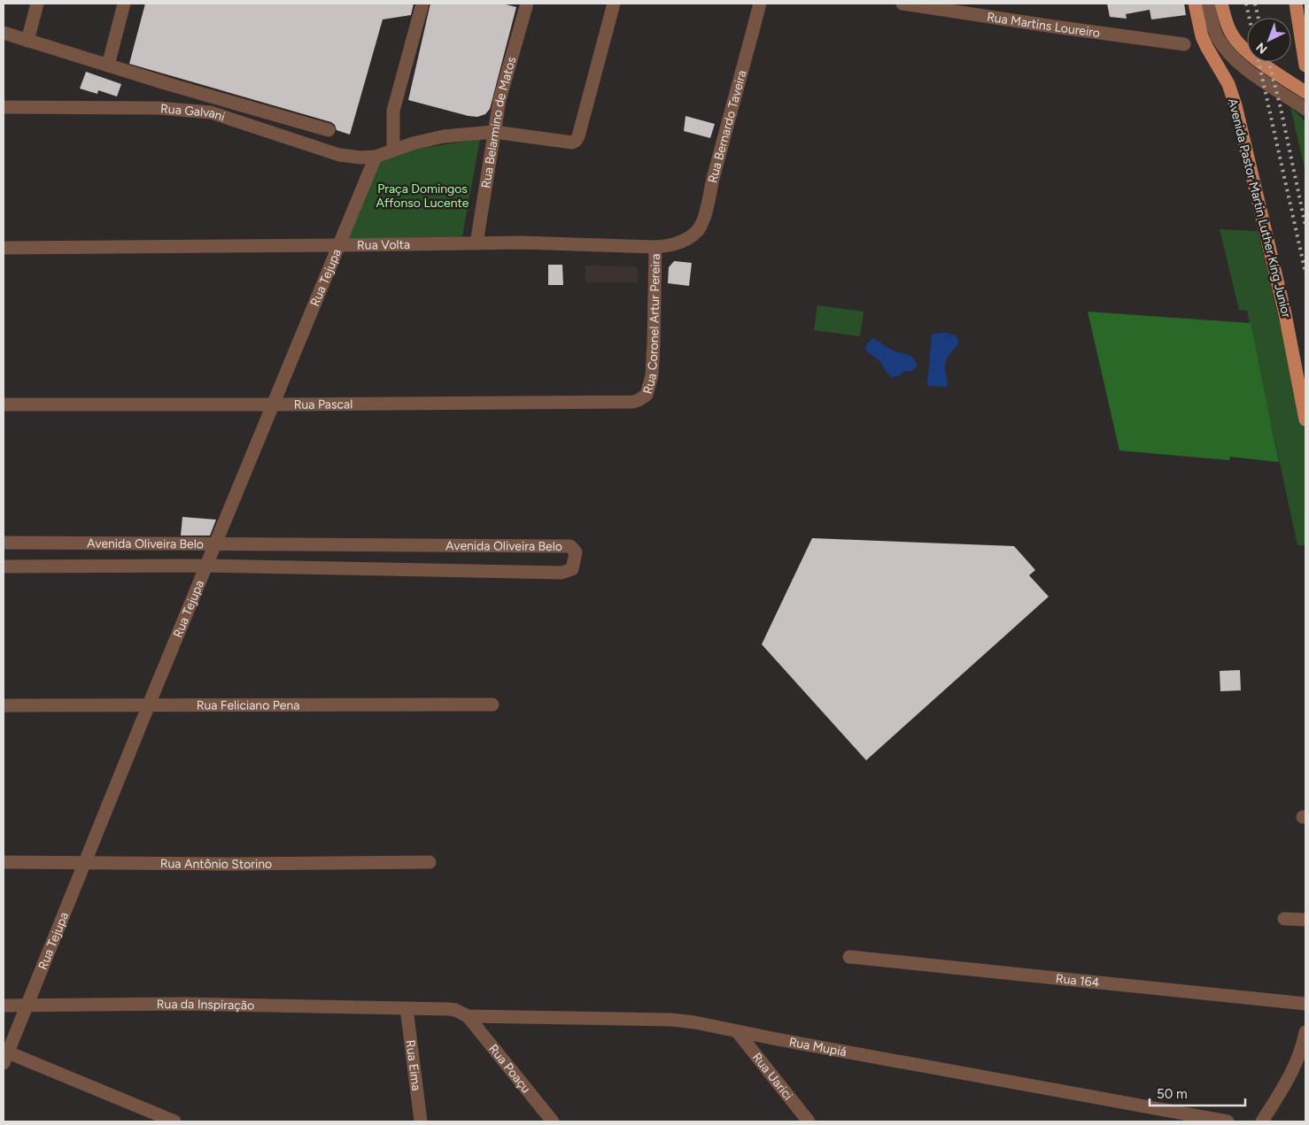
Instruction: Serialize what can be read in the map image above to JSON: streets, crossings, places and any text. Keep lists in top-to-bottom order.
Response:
{
  "streets": {
    "main road": ["Avenida Pastor Martin Luther King Junior"],
    "street": [
      "Rua Martins Loureiro",
      "Rua Galvani",
      "Rua Belarmino de Matos",
      "Rua Bernardo Taveira",
      "Rua Volta",
      "Rua Tejupa",
      "Rua Coronel Artur Pereira",
      "Rua Pascal",
      "Avenida Oliveira Belo",
      "Rua Feliciano Pena",
      "Rua Antônio Storino",
      "Rua 164",
      "Rua da Inspiração",
      "Rua Mupiá",
      "Rua Eima",
      "Rua Poaçu",
      "Rua Uarici"
    ]
  },
  "crossings": [
    ["Rua Galvani", "Rua Tejupa"],
    ["Rua Belarmino de Matos", "Rua Volta"],
    ["Rua Bernardo Taveira", "Rua Volta"],
    ["Rua Volta", "Rua Tejupa"],
    ["Rua Volta", "Rua Coronel Artur Pereira"],
    ["Rua Tejupa", "Rua Pascal"],
    ["Rua Tejupa", "Avenida Oliveira Belo"],
    ["Rua Tejupa", "Rua Feliciano Pena"],
    ["Rua Tejupa", "Rua Antônio Storino"],
    ["Rua Tejupa", "Rua da Inspiração"],
    ["Rua Coronel Artur Pereira", "Rua Pascal"],
    ["Rua da Inspiração", "Rua Mupiá"],
    ["Rua da Inspiração", "Rua Eima"],
    ["Rua Mupiá", "Rua Eima"],
    ["Rua Mupiá", "Rua Poaçu"],
    ["Rua Mupiá", "Rua Uarici"]
  ],
  "parks": ["Praça Domingos Affonso Lucente"],
  "scale_bar": "50 m",
  "north": "bottom left"
}
